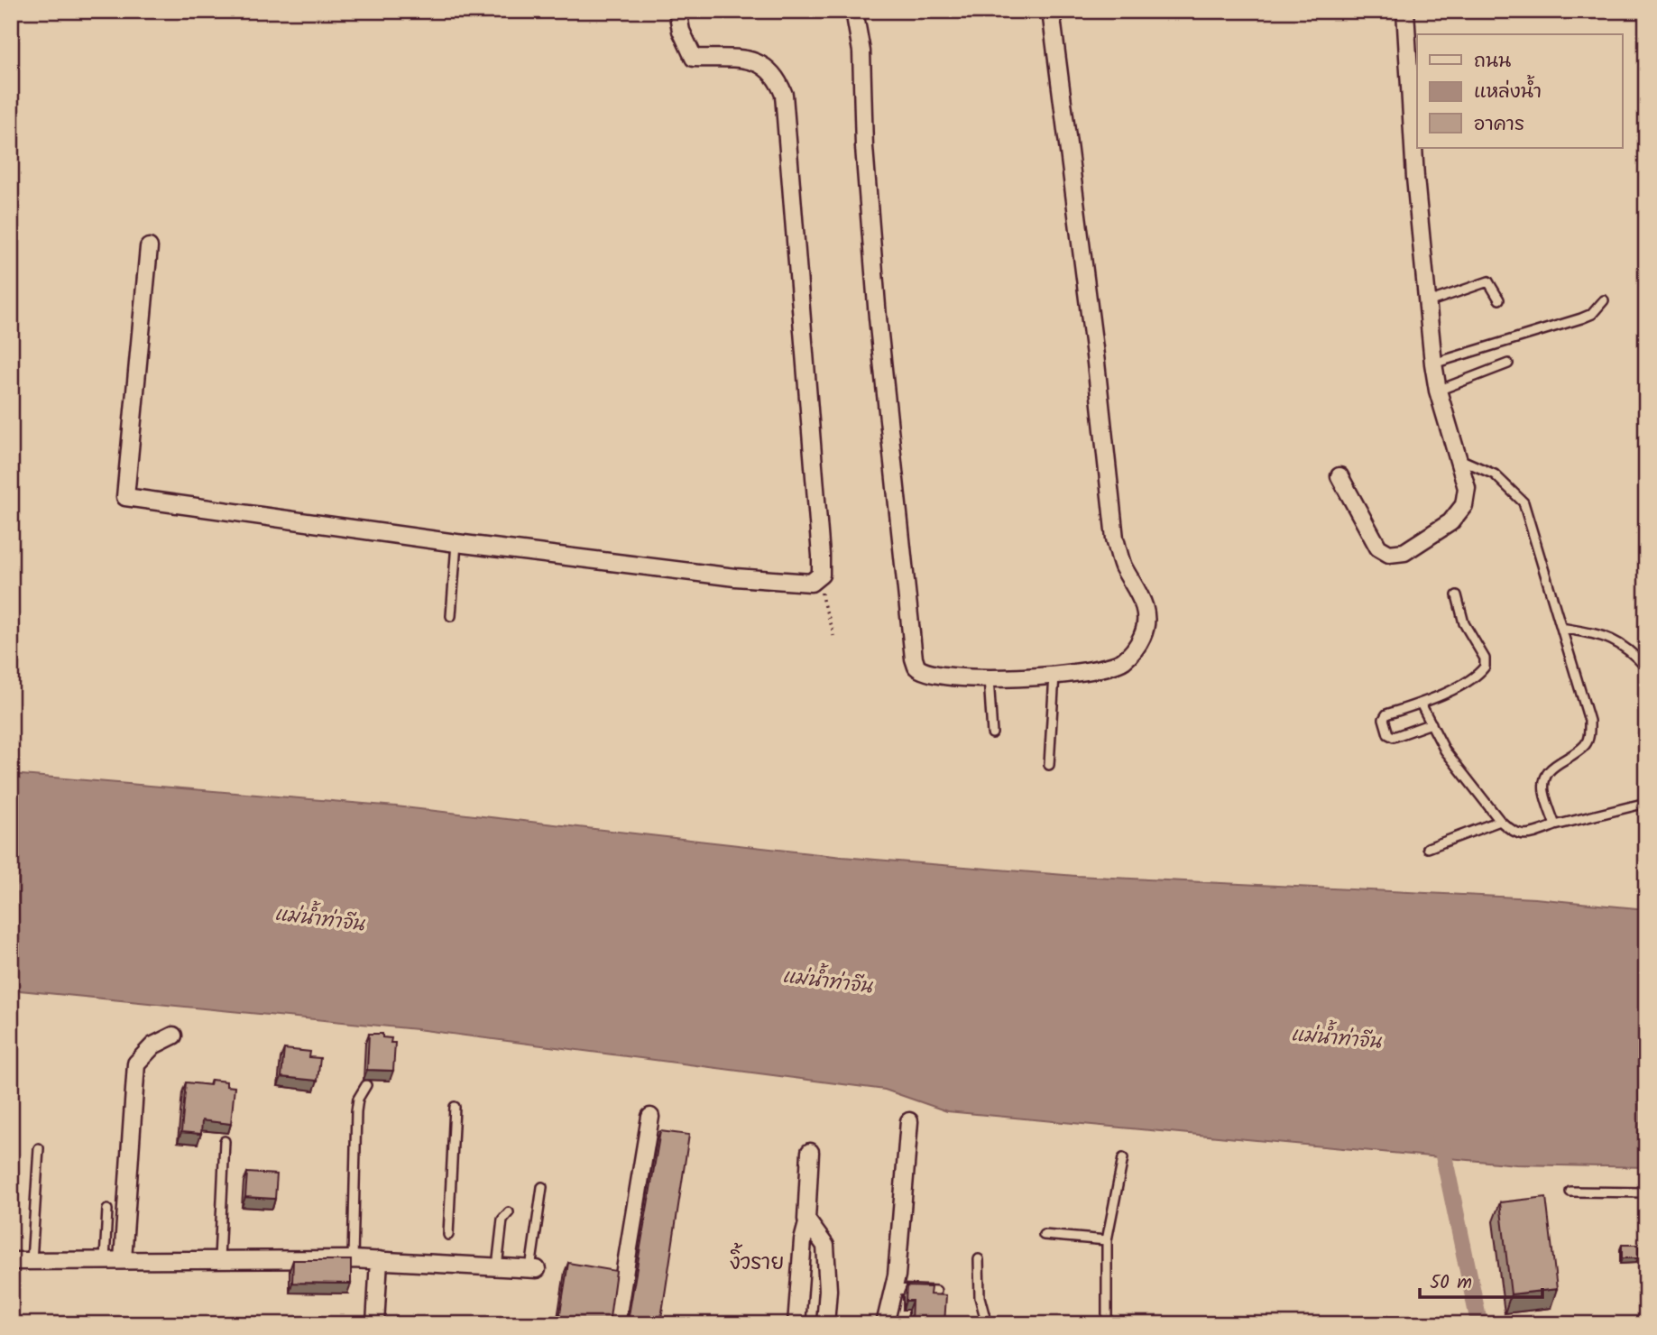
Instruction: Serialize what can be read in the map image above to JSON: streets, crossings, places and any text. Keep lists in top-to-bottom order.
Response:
{
  "districts": ["งิ้วราย"],
  "water": ["แม่น้ำท่าจีน"],
  "legend": ["ถนน", "แหล่งน้ำ", "อาคาร"],
  "scale_bar": "50 m"
}
